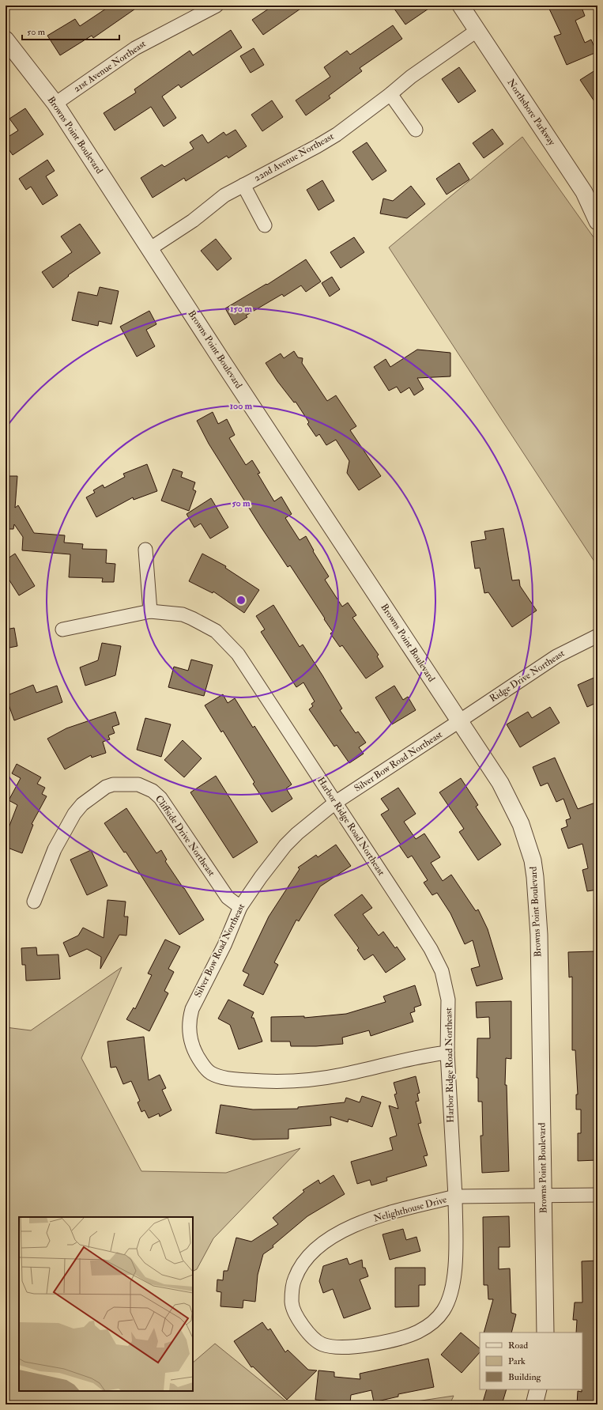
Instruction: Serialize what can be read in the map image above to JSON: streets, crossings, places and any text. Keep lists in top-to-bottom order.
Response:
{
  "streets": {
    "street": [
      "21st Avenue Northeast",
      "Northshore Parkway",
      "Browns Point Boulevard",
      "22nd Avenue Northeast",
      "Ridge Drive Northeast",
      "Silver Bow Road Northeast",
      "Harbor Ridge Road Northeast",
      "Cliffside Drive Northeast",
      "Nelighthouse Drive"
    ]
  },
  "crossings": [
    ["21st Avenue Northeast", "Browns Point Boulevard"],
    ["Northshore Parkway", "22nd Avenue Northeast"],
    ["Browns Point Boulevard", "22nd Avenue Northeast"],
    ["Browns Point Boulevard", "Ridge Drive Northeast"],
    ["Browns Point Boulevard", "Silver Bow Road Northeast"],
    ["Ridge Drive Northeast", "Silver Bow Road Northeast"],
    ["Silver Bow Road Northeast", "Harbor Ridge Road Northeast"],
    ["Silver Bow Road Northeast", "Cliffside Drive Northeast"],
    ["Harbor Ridge Road Northeast", "Nelighthouse Drive"]
  ],
  "legend": ["Road", "Park", "Building"],
  "scale_bar": "50 m",
  "rings": ["150 m", "100 m", "50 m"]
}
